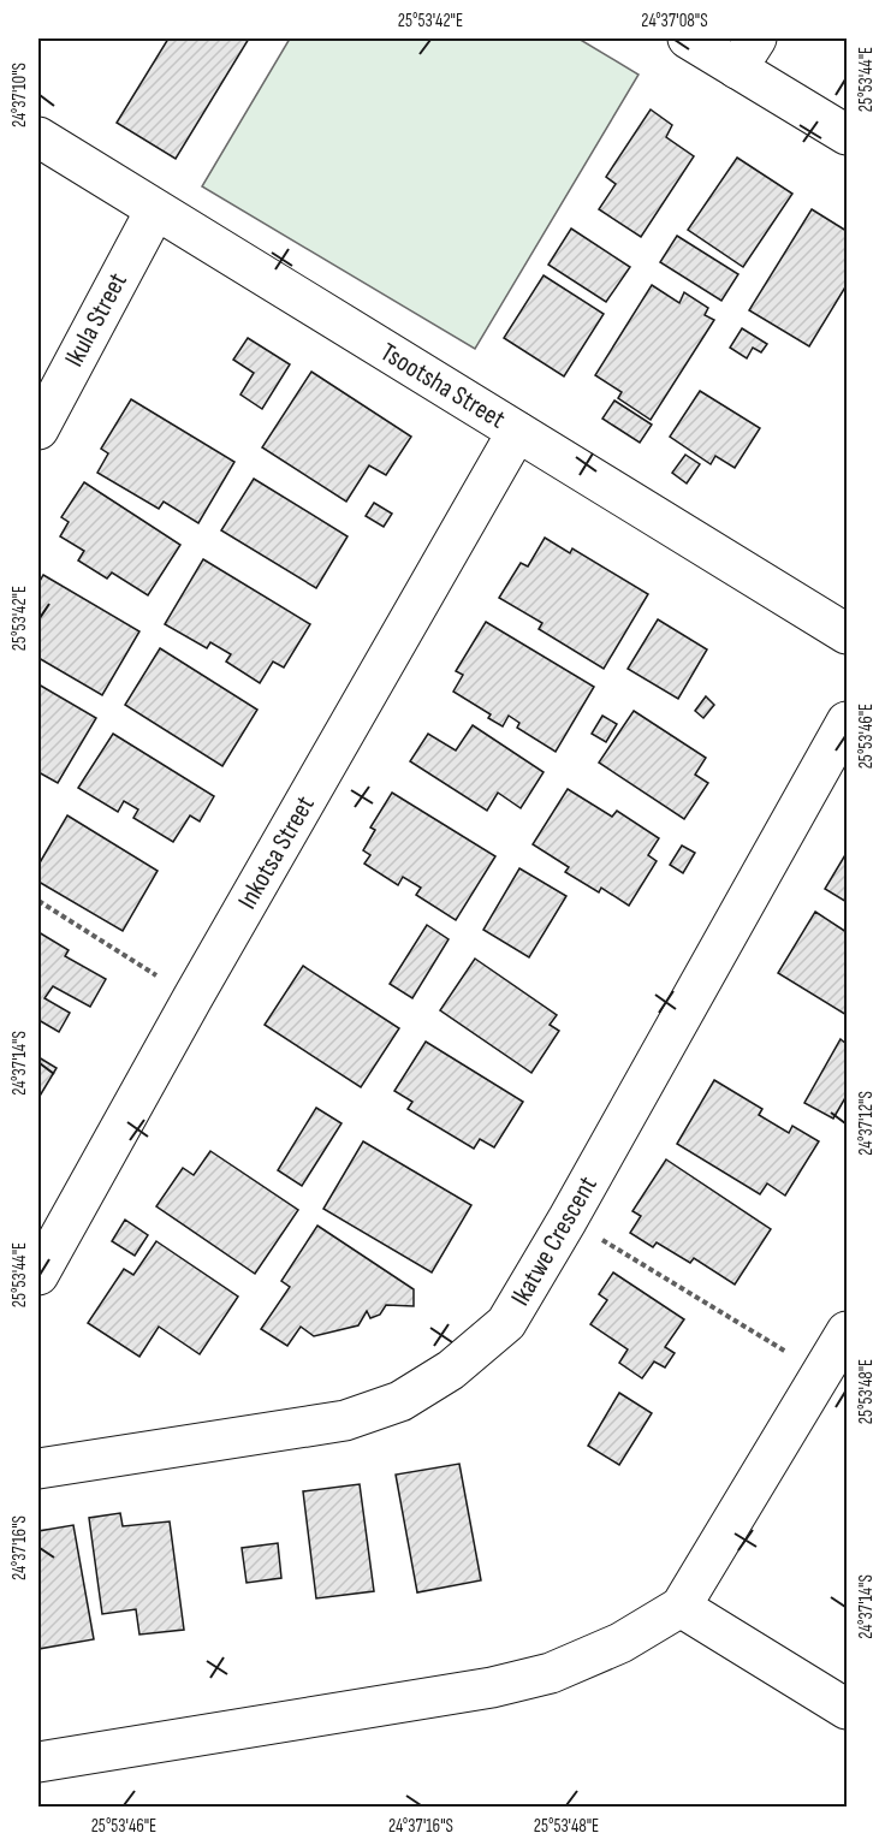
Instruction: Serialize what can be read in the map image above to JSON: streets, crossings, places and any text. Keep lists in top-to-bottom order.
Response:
{
  "streets": {
    "street": [
      "Ikula Street",
      "Tsootsha Street",
      "Inkotsa Street",
      "Ikatwe Crescent"
    ]
  },
  "crossings": [
    ["Ikula Street", "Tsootsha Street"],
    ["Tsootsha Street", "Inkotsa Street"]
  ],
  "coordinates": [
    "25°53'42\"E",
    "24°37'08\"S",
    "25°53'44\"E",
    "24°37'10\"S",
    "25°53'46\"E",
    "24°37'14\"S",
    "24°37'12\"S",
    "25°53'48\"E",
    "24°37'16\"S"
  ]
}
